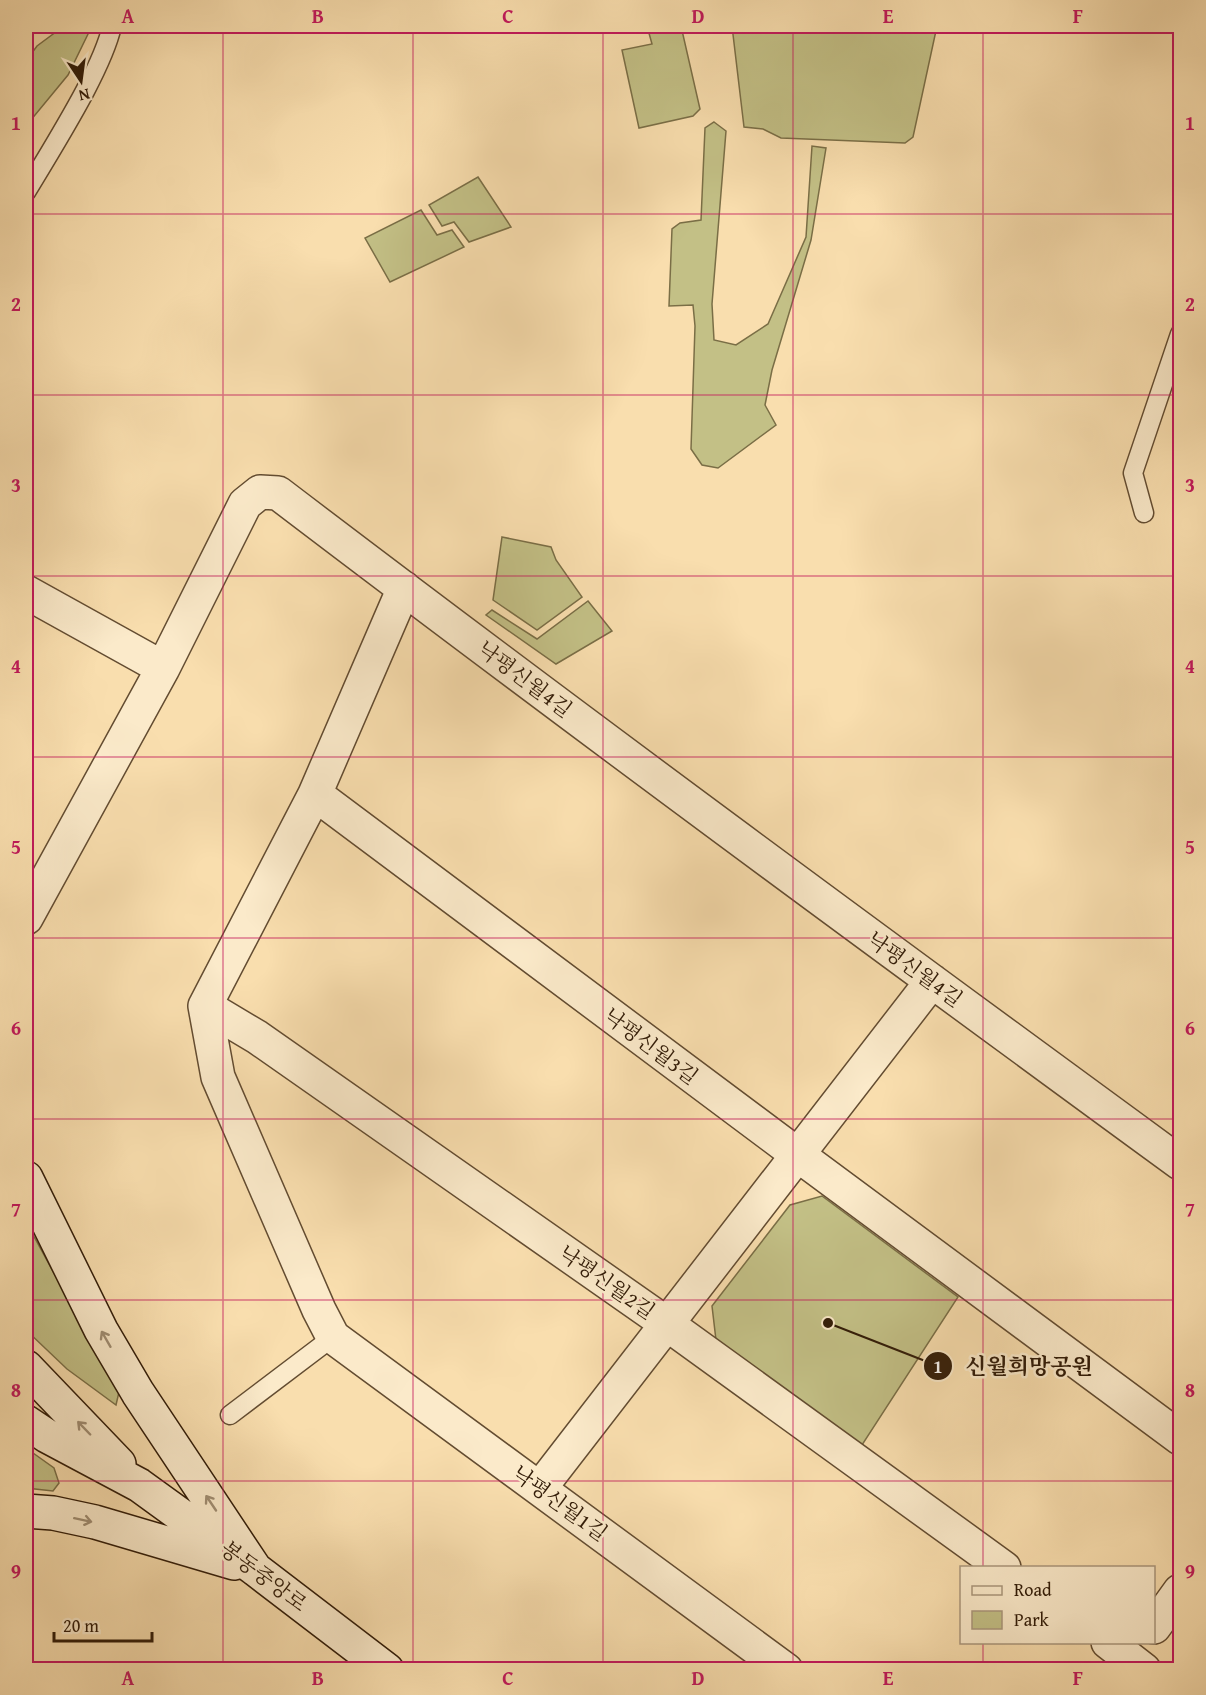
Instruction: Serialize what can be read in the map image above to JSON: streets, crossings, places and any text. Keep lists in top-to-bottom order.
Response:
{
  "streets": {
    "street": [
      "낙평신월4길",
      "낙평신월3길",
      "낙평신월2길",
      "낙평신월1길",
      "봉동중앙로"
    ]
  },
  "places": ["신월희망공원"],
  "legend": ["Road", "Park"],
  "scale_bar": "20 m",
  "north": "bottom",
  "grid": {
    "columns": [
      "A",
      "B",
      "C",
      "D",
      "E",
      "F"
    ],
    "rows": [
      "1",
      "2",
      "3",
      "4",
      "5",
      "6",
      "7",
      "8",
      "9"
    ]
  }
}
